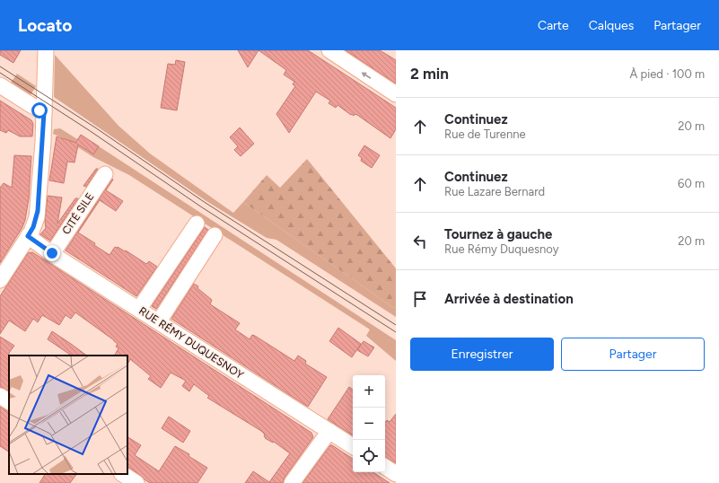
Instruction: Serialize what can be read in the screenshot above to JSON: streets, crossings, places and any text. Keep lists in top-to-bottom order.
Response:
{
  "streets": {
    "street": ["CITÉ SILE", "RUE RÉMY DUQUESNOY"]
  },
  "crossings": [
    ["CITÉ SILE", "RUE RÉMY DUQUESNOY"]
  ],
  "page": {
    "header": "Locato",
    "nav": ["Carte", "Calques", "Partager"],
    "heading": ["2 min", "À pied · 100 m"],
    "list": [
      ["Continuez", "Rue de Turenne", "20 m"],
      ["Continuez", "Rue Lazare Bernard", "60 m"],
      ["Tournez à gauche", "Rue Rémy Duquesnoy", "20 m"],
      "Arrivée à destination"
    ],
    "buttons": ["Enregistrer", "Partager"],
    "map_buttons": ["+", "−"]
  }
}
